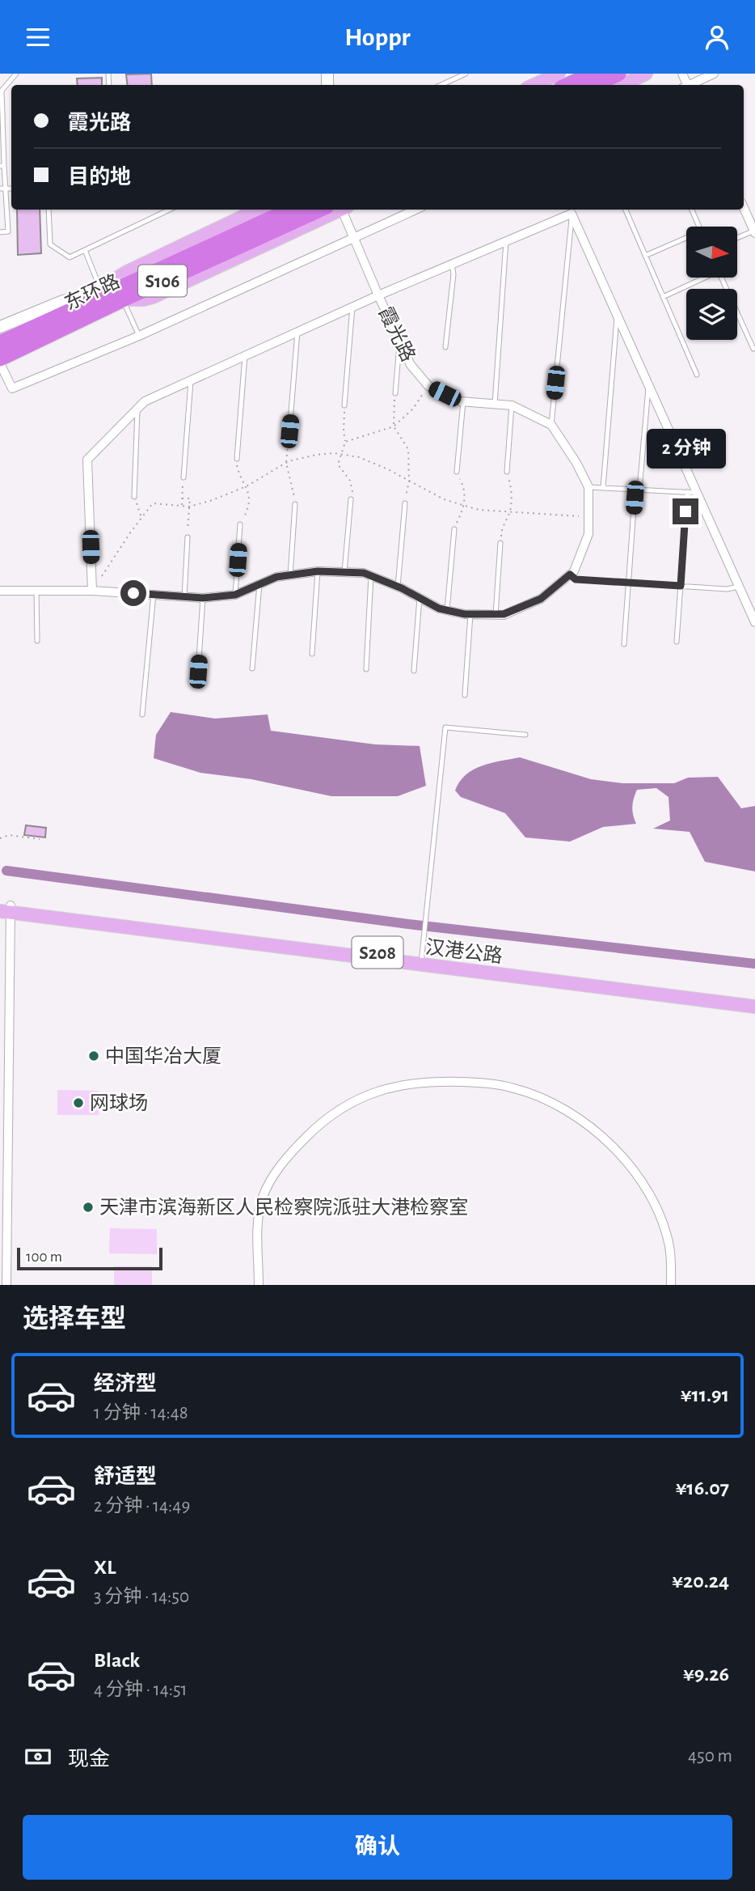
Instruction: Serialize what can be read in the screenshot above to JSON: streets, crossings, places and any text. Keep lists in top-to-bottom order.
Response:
{
  "streets": {
    "highway": ["S106", "东环路"],
    "main road": ["汉港公路", "S208"],
    "street": ["霞光路"]
  },
  "places": ["中国华冶大厦", "网球场", "天津市滨海新区人民检察院派驻大港检察室"],
  "scale_bar": "100 m",
  "north": "right",
  "page": {
    "header": "Hoppr",
    "banner": ["霞光路", "目的地"],
    "bubble": "2 分钟",
    "scale": "100 m",
    "heading": "选择车型",
    "list": [
      {
        "name": "经济型",
        "note": "1 分钟 · 14:48",
        "value": "¥11.91"
      },
      {
        "name": "舒适型",
        "note": "2 分钟 · 14:49",
        "value": "¥16.07"
      },
      {
        "name": "XL",
        "note": "3 分钟 · 14:50",
        "value": "¥20.24"
      },
      {
        "name": "Black",
        "note": "4 分钟 · 14:51",
        "value": "¥9.26"
      }
    ],
    "pay": ["现金", "450 m"],
    "buttons": "确认"
  }
}
